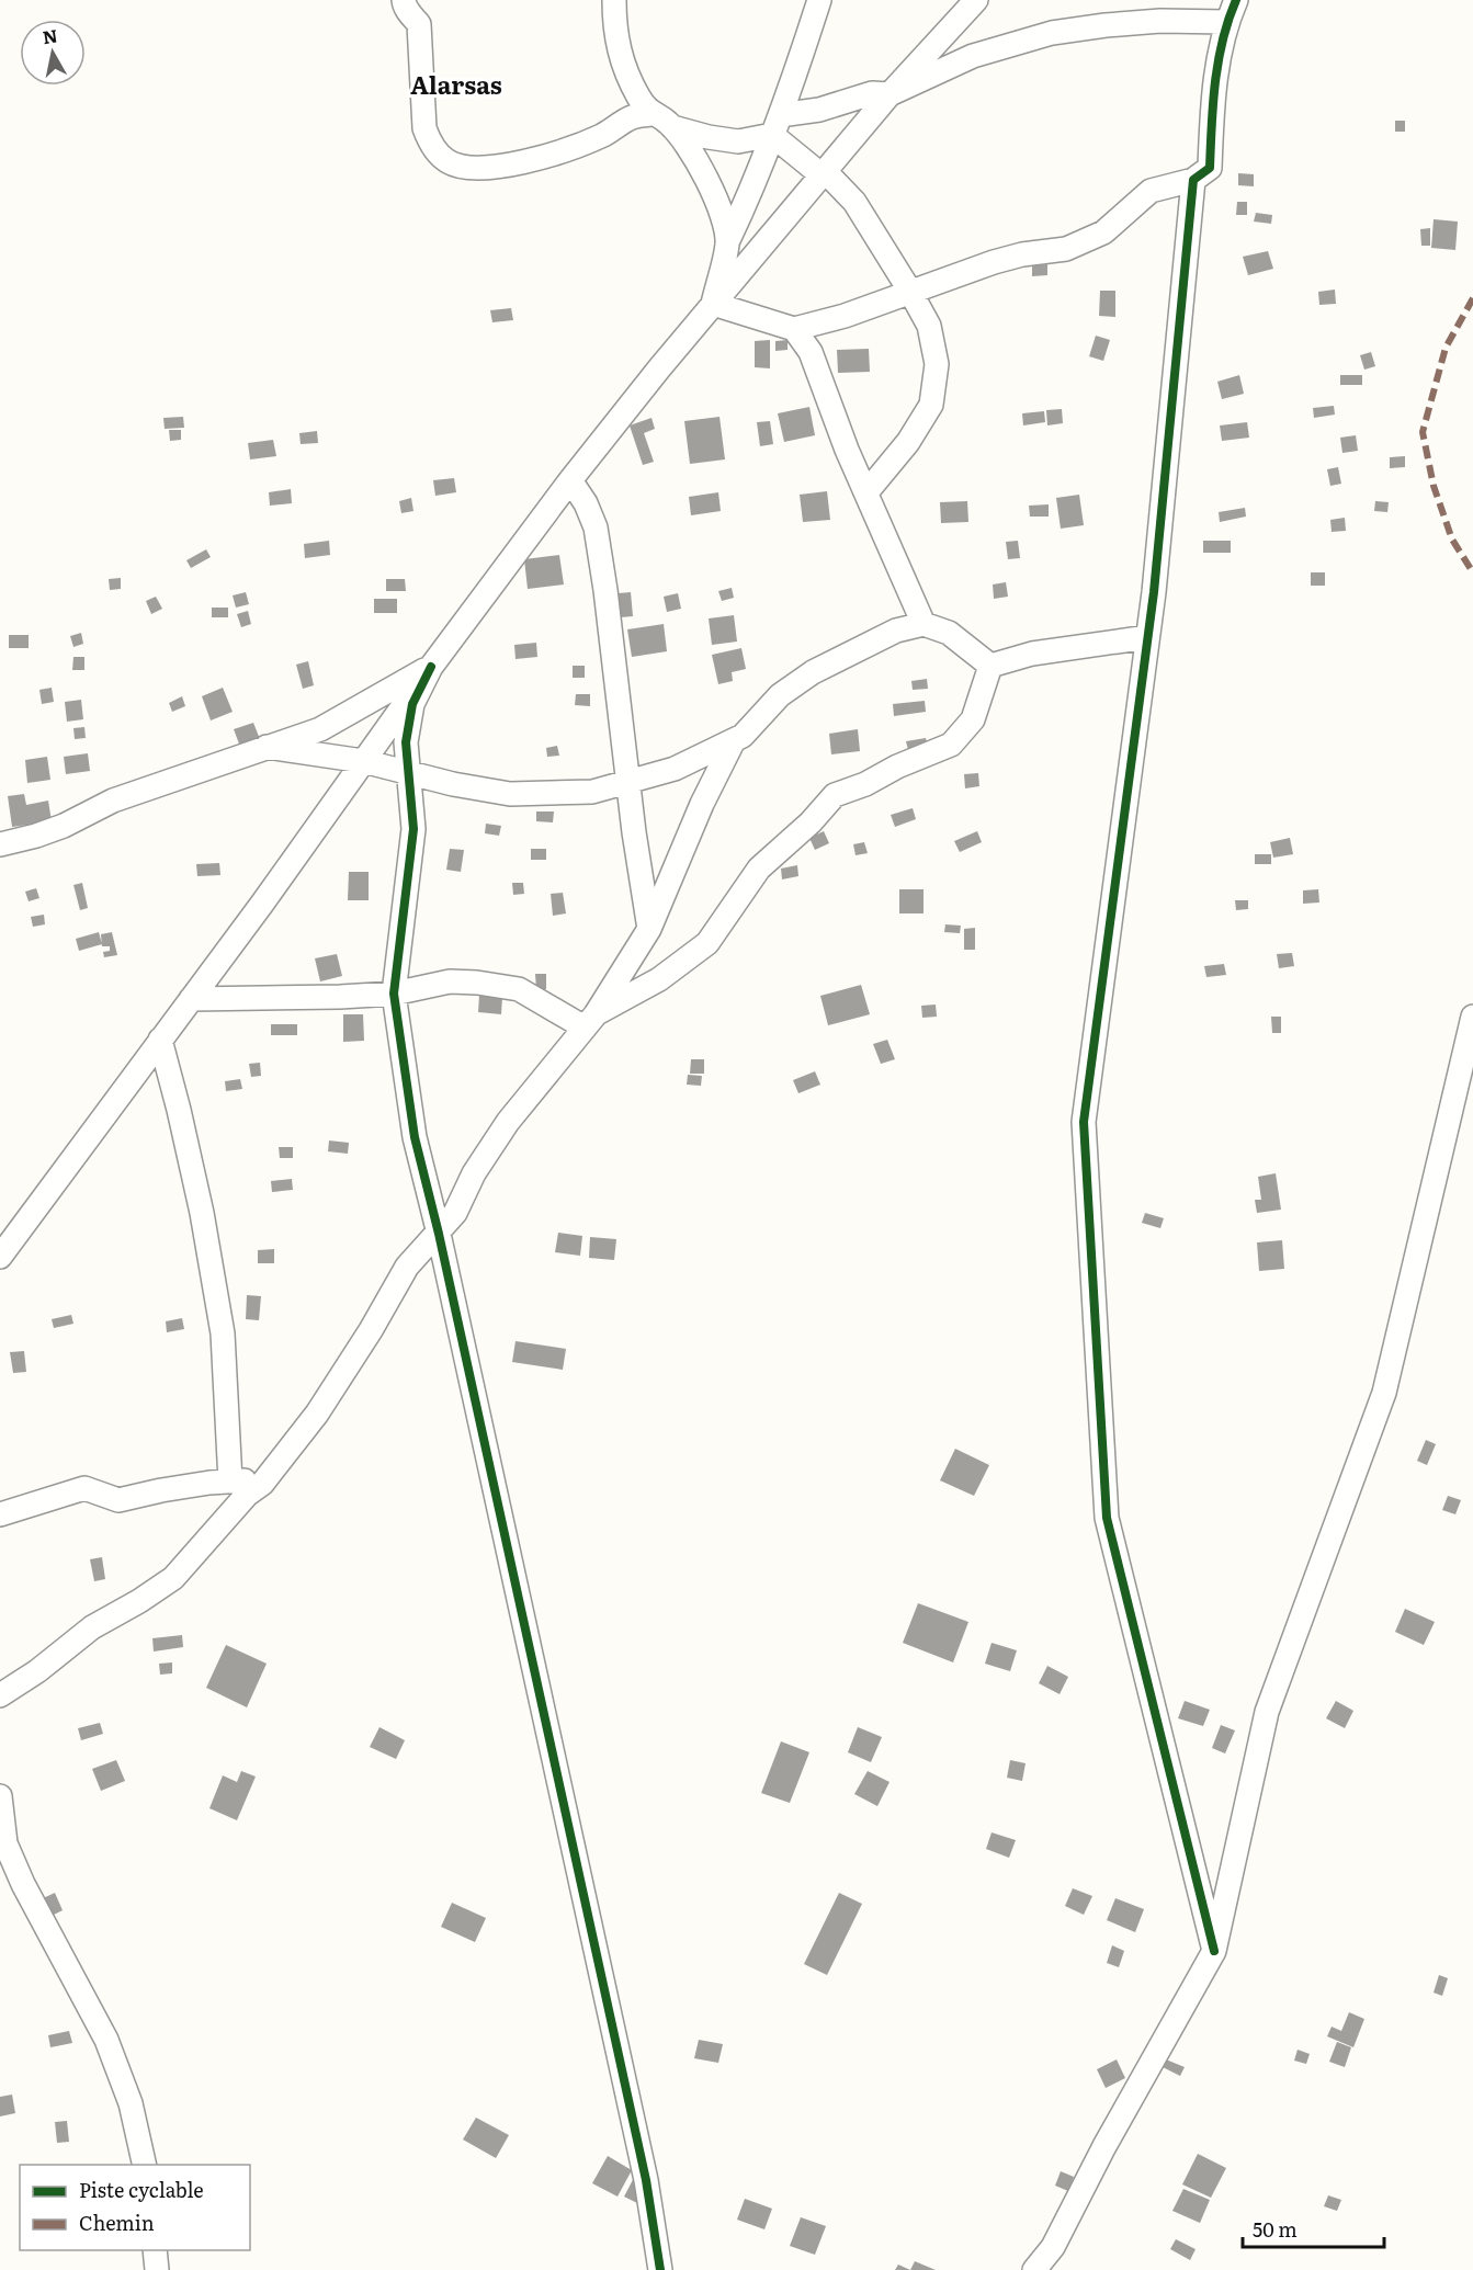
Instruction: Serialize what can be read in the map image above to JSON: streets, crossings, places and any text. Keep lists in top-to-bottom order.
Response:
{
  "districts": ["Alarsas"],
  "legend": ["Piste cyclable", "Chemin"],
  "scale_bar": "50 m",
  "north": "top"
}
